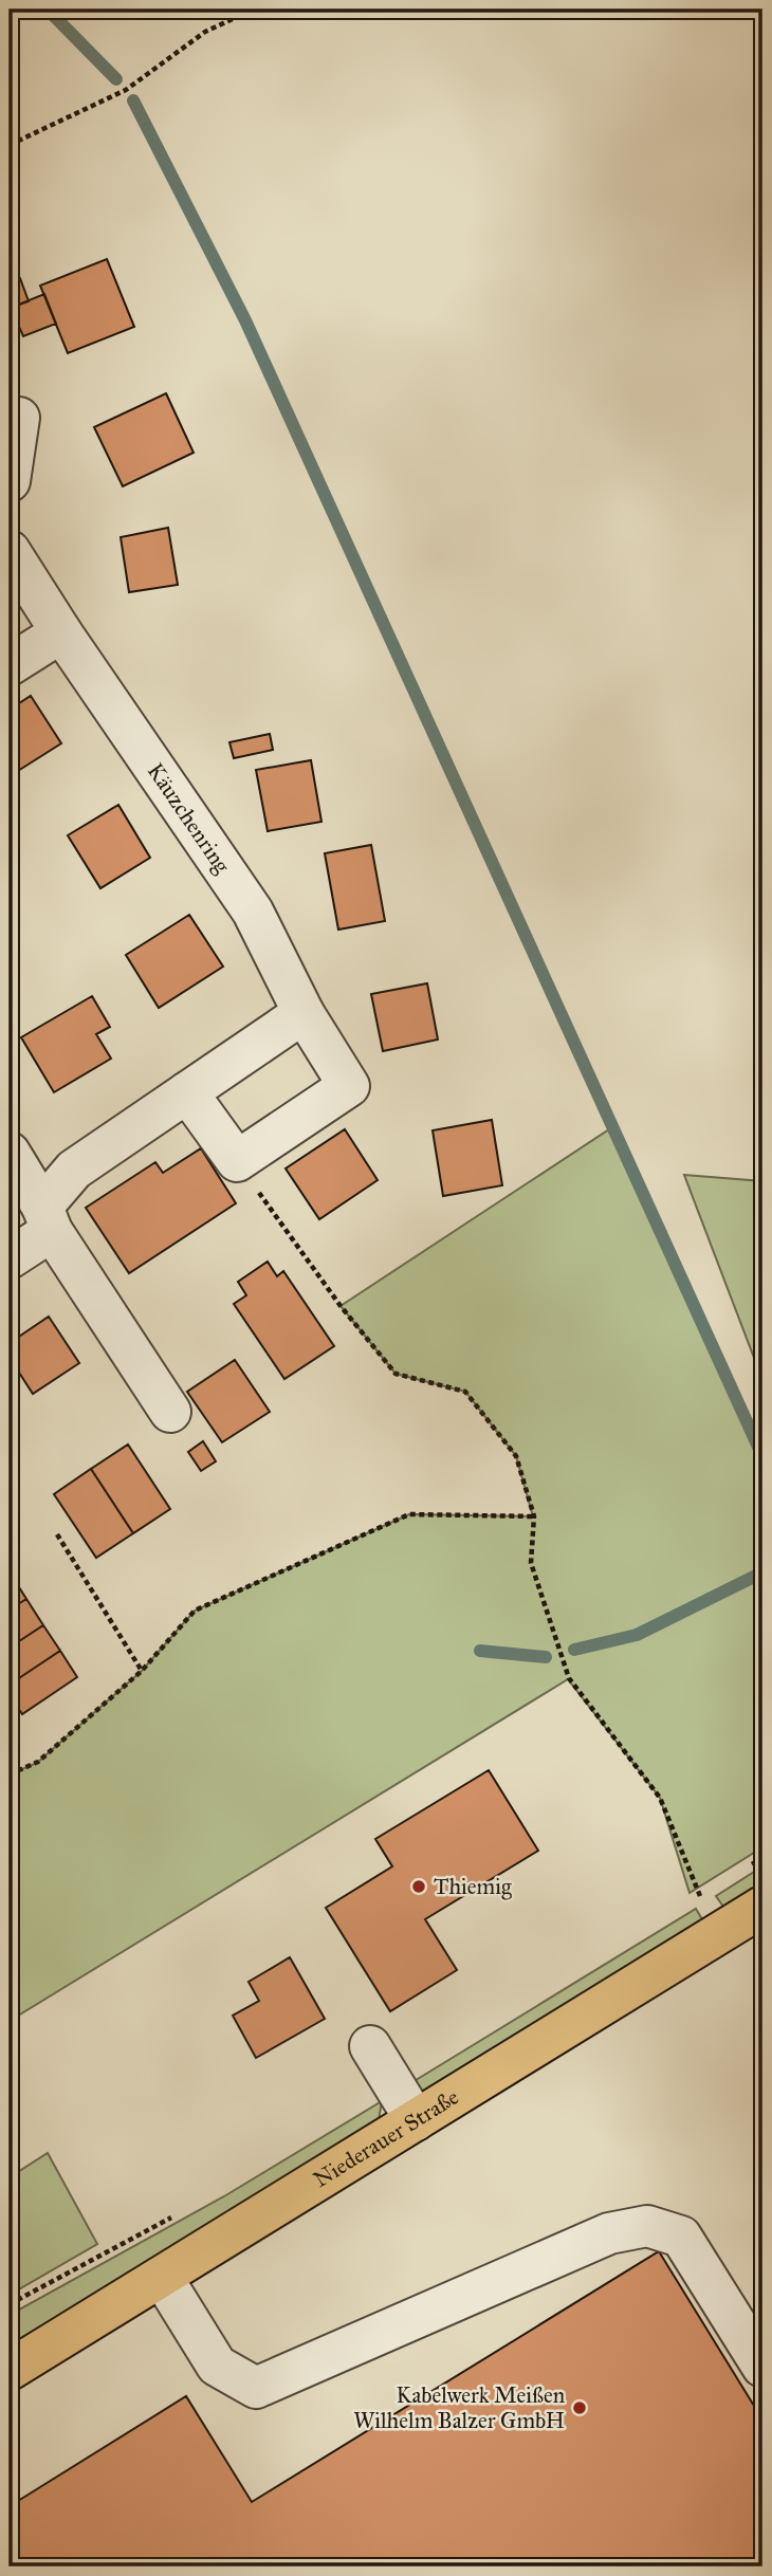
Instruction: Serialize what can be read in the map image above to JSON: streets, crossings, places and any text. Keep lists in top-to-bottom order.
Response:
{
  "streets": {
    "main road": ["Niederauer Straße"],
    "street": ["Käuzchenring"]
  },
  "places": ["Thiemig", "Kabelwerk Meißen Wilhelm Balzer GmbH"]
}
